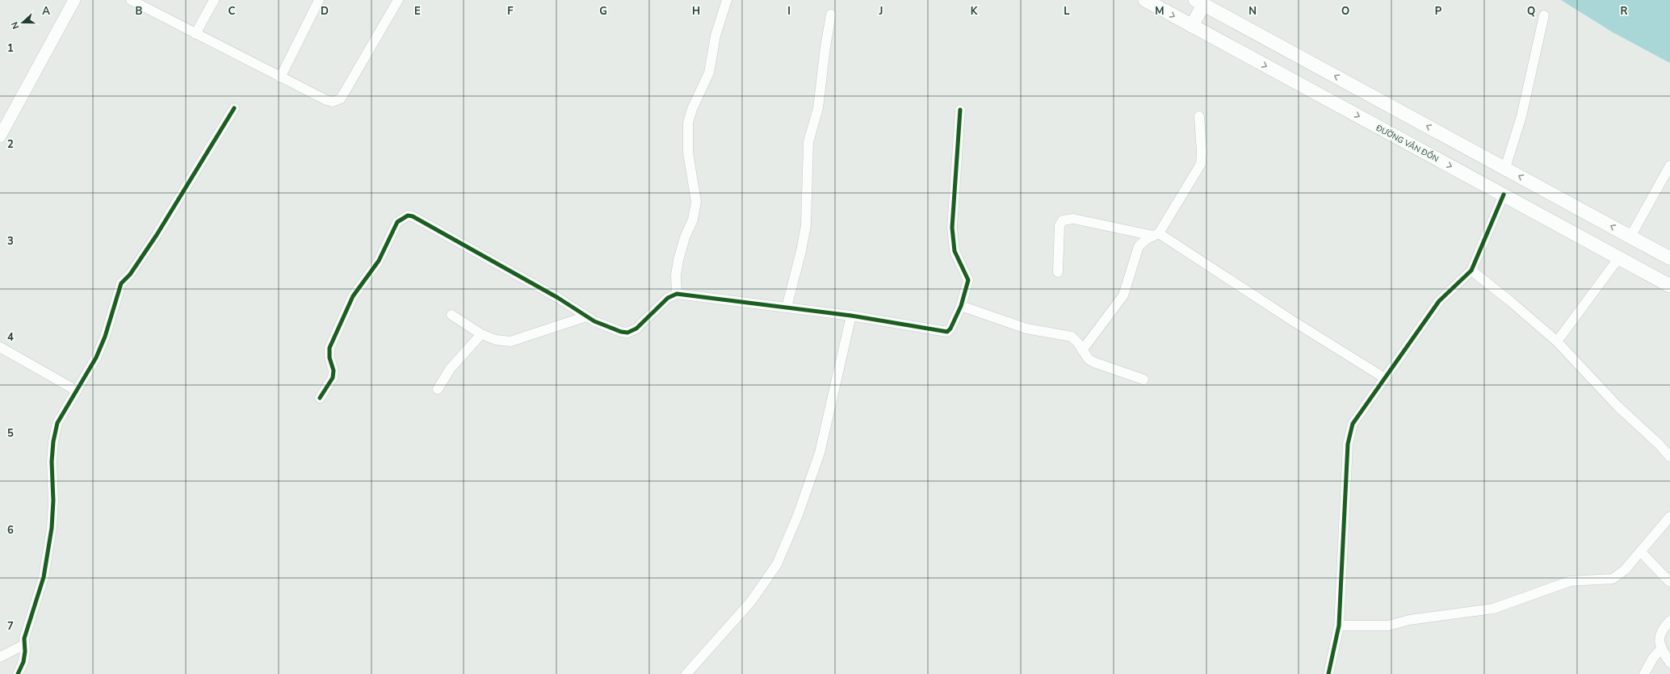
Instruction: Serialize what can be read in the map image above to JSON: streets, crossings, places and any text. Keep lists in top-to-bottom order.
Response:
{
  "streets": {
    "main road": ["ĐƯỜNG VÂN ĐỒN"]
  },
  "north": "left",
  "grid": {
    "columns": [
      "A",
      "B",
      "C",
      "D",
      "E",
      "F",
      "G",
      "H",
      "I",
      "J",
      "K",
      "L",
      "M",
      "N",
      "O",
      "P",
      "Q",
      "R"
    ],
    "rows": [
      "1",
      "2",
      "3",
      "4",
      "5",
      "6",
      "7"
    ]
  }
}
